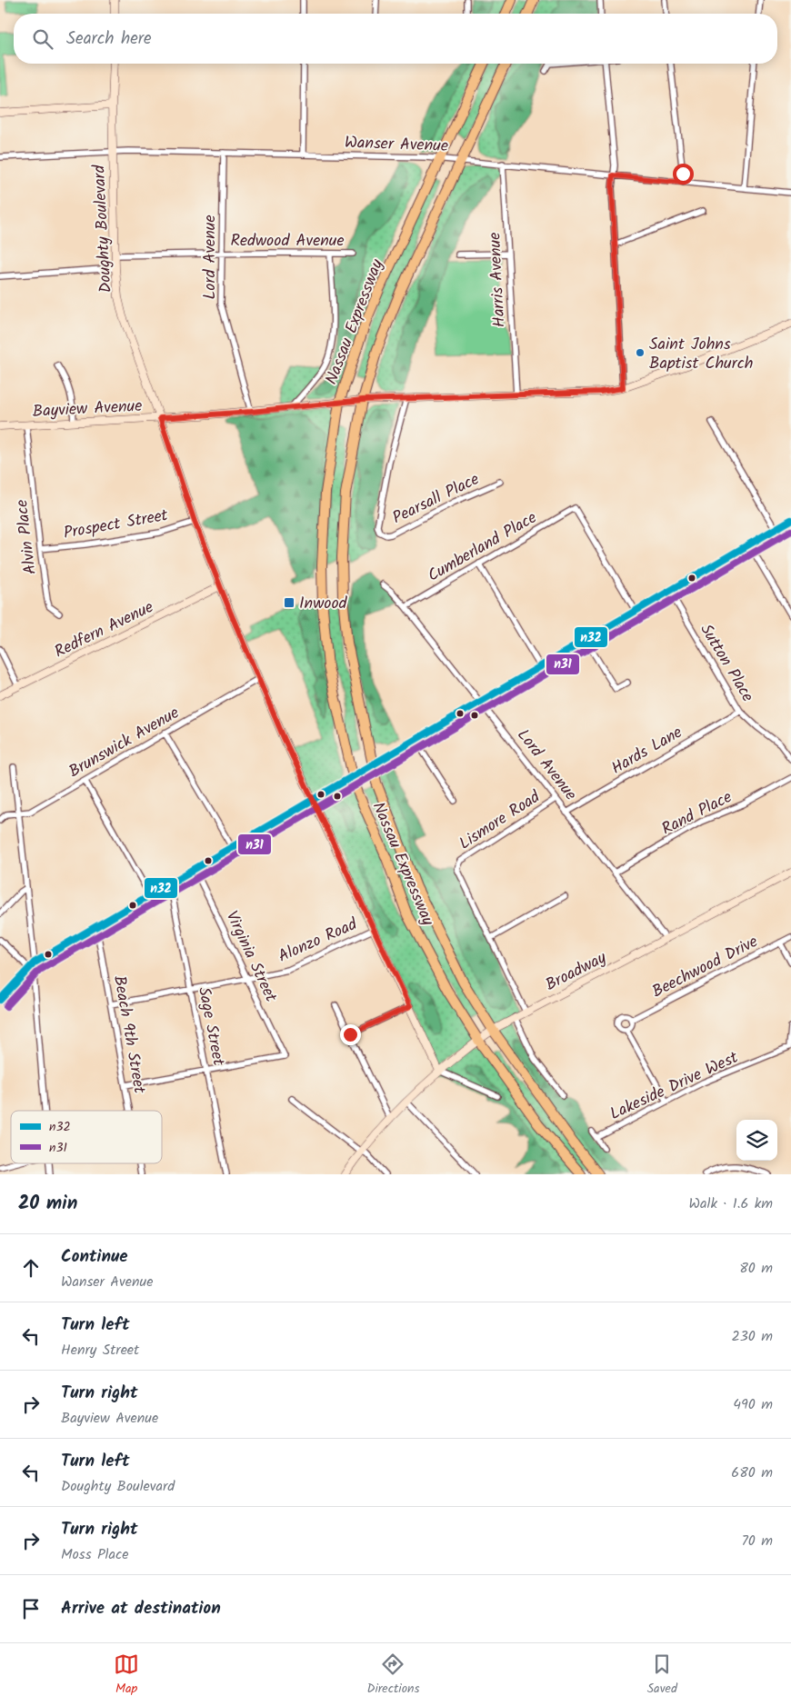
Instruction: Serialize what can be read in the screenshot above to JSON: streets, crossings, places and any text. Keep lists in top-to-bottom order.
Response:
{
  "streets": {
    "highway": ["Nassau Expressway"],
    "street": [
      "Wanser Avenue",
      "Doughty Boulevard",
      "Redwood Avenue",
      "Lord Avenue",
      "Harris Avenue",
      "Bayview Avenue",
      "Pearsall Place",
      "Prospect Street",
      "Alvin Place",
      "Cumberland Place",
      "Redfern Avenue",
      "Sutton Place",
      "Brunswick Avenue",
      "Hards Lane",
      "Rand Place",
      "Lismore Road",
      "Alonzo Road",
      "Virginia Street",
      "Beechwood Drive",
      "Broadway",
      "Sage Street",
      "Beach 9th Street",
      "Lakeside Drive West"
    ]
  },
  "crossings": [
    ["Wanser Avenue", "Doughty Boulevard"],
    ["Wanser Avenue", "Lord Avenue"],
    ["Wanser Avenue", "Harris Avenue"],
    ["Wanser Avenue", "Nassau Expressway"],
    ["Doughty Boulevard", "Redwood Avenue"],
    ["Doughty Boulevard", "Bayview Avenue"],
    ["Doughty Boulevard", "Prospect Street"],
    ["Doughty Boulevard", "Redfern Avenue"],
    ["Doughty Boulevard", "Brunswick Avenue"],
    ["Doughty Boulevard", "Alonzo Road"],
    ["Doughty Boulevard", "Broadway"],
    ["Redwood Avenue", "Lord Avenue"],
    ["Lord Avenue", "Bayview Avenue"],
    ["Lord Avenue", "Cumberland Place"],
    ["Lord Avenue", "Hards Lane"],
    ["Lord Avenue", "Rand Place"],
    ["Lord Avenue", "Lismore Road"],
    ["Lord Avenue", "Broadway"],
    ["Harris Avenue", "Bayview Avenue"],
    ["Nassau Expressway", "Bayview Avenue"],
    ["Nassau Expressway", "Broadway"],
    ["Bayview Avenue", "Pearsall Place"],
    ["Bayview Avenue", "Alvin Place"],
    ["Prospect Street", "Alvin Place"],
    ["Sutton Place", "Hards Lane"],
    ["Alonzo Road", "Virginia Street"],
    ["Alonzo Road", "Sage Street"],
    ["Alonzo Road", "Beach 9th Street"],
    ["Virginia Street", "Sage Street"]
  ],
  "places": {
    "other": ["Saint Johns Baptist Church"],
    "transit": ["Inwood"]
  },
  "lines": ["transit line n32", "transit line n31"],
  "legend": ["n32", "n31"],
  "page": {
    "search": "Search here",
    "heading": ["20 min", "Walk · 1.6 km"],
    "list": [
      ["Continue", "Wanser Avenue", "80 m"],
      ["Turn left", "Henry Street", "230 m"],
      ["Turn right", "Bayview Avenue", "490 m"],
      ["Turn left", "Doughty Boulevard", "680 m"],
      ["Turn right", "Moss Place", "70 m"],
      "Arrive at destination"
    ],
    "nav": ["Map", "Directions", "Saved"]
  }
}
